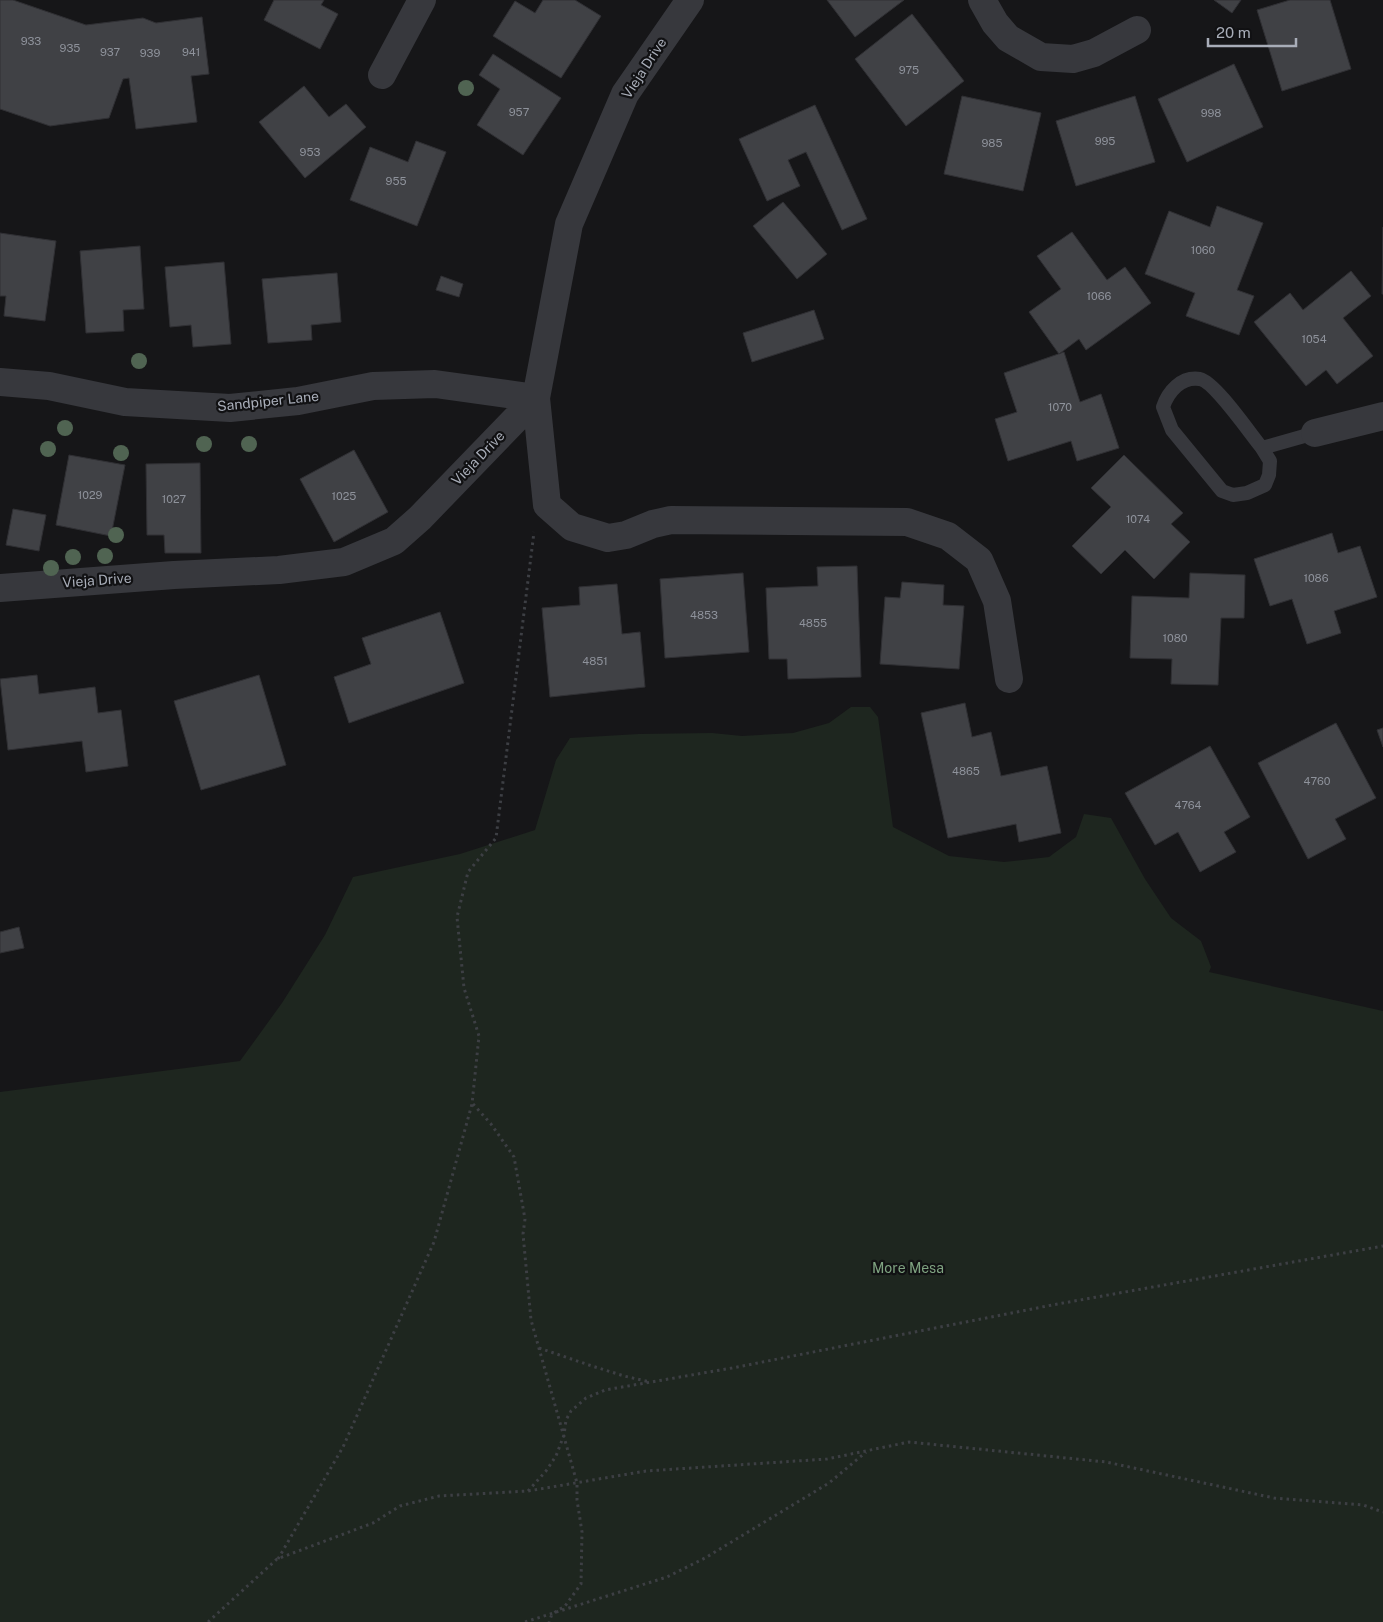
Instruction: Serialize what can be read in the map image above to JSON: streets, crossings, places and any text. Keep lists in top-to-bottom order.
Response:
{
  "streets": {
    "street": ["Vieja Drive", "Sandpiper Lane"]
  },
  "crossings": [
    ["Vieja Drive", "Sandpiper Lane"]
  ],
  "parks": ["More Mesa"],
  "house_numbers": [
    "933",
    "935",
    "937",
    "941",
    "939",
    "975",
    "957",
    "998",
    "995",
    "985",
    "953",
    "955",
    "1060",
    "1066",
    "1054",
    "1070",
    "1029",
    "1025",
    "1027",
    "1074",
    "1086",
    "4853",
    "4855",
    "1080",
    "4851",
    "4865",
    "4760",
    "4764"
  ],
  "scale_bar": "20 m"
}
